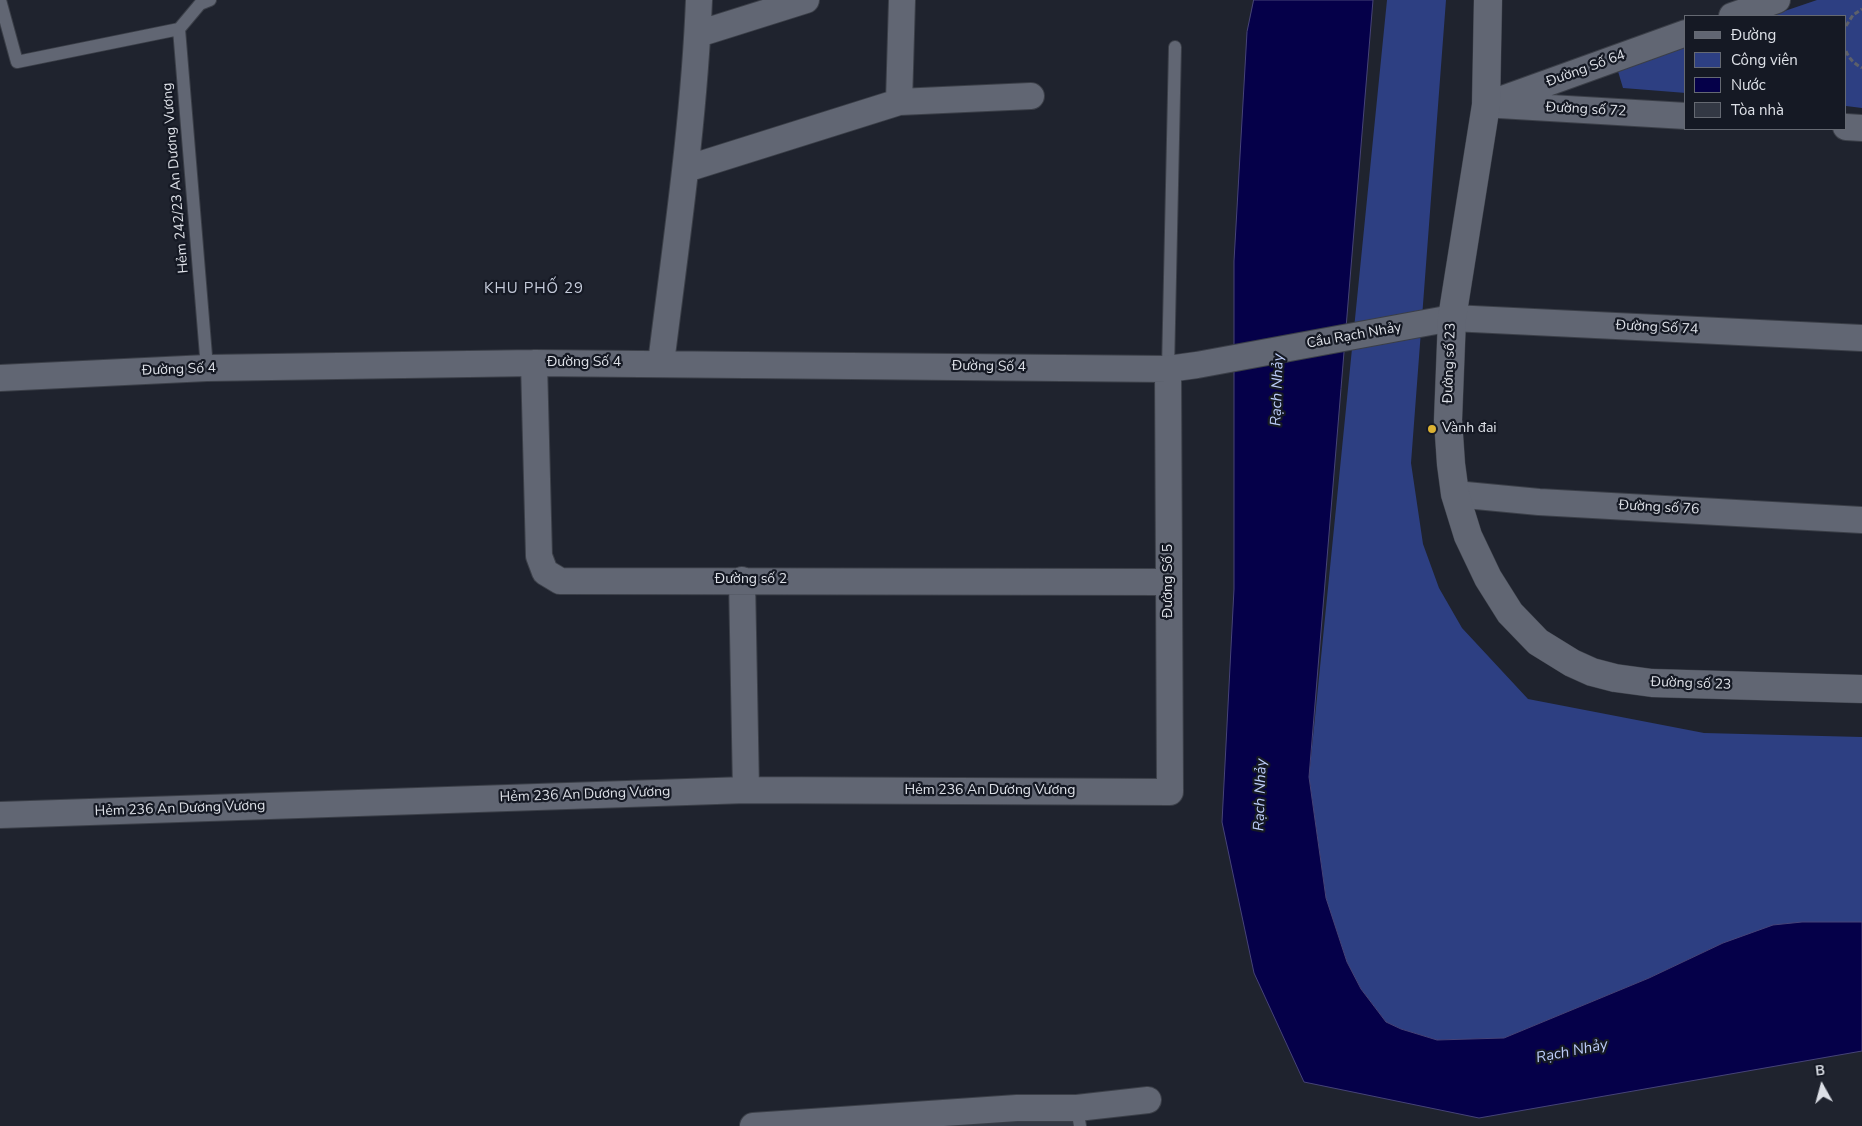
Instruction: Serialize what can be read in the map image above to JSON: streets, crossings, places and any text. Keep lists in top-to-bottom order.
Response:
{
  "streets": {
    "street": [
      "Đường Số 64",
      "Đường số 72",
      "Đường Số 74",
      "Cầu Rạch Nhảy",
      "Đường Số 4",
      "Đường số 23",
      "Đường số 76",
      "Đường số 2",
      "Đường Số 5",
      "Hẻm 236 An Dương Vương"
    ],
    "lane": ["Hẻm 242/23 An Dương Vương"]
  },
  "crossings": [
    ["Đường Số 64", "Đường số 72"],
    ["Đường Số 64", "Đường số 23"],
    ["Đường số 72", "Đường số 23"],
    ["Hẻm 242/23 An Dương Vương", "Đường Số 4"],
    ["Đường Số 74", "Cầu Rạch Nhảy"],
    ["Đường Số 74", "Đường số 23"],
    ["Cầu Rạch Nhảy", "Đường Số 4"],
    ["Cầu Rạch Nhảy", "Đường số 23"],
    ["Cầu Rạch Nhảy", "Đường Số 5"],
    ["Đường Số 4", "Đường số 2"],
    ["Đường Số 4", "Đường Số 5"],
    ["Đường số 23", "Đường số 76"],
    ["Đường số 2", "Đường Số 5"],
    ["Đường Số 5", "Hẻm 236 An Dương Vương"]
  ],
  "districts": ["KHU PHỐ 29"],
  "water": ["Rạch Nhảy"],
  "places": ["Vành đai"],
  "legend": [
    "Đường",
    "Công viên",
    "Nước",
    "Tòa nhà"
  ],
  "north": "top"
}
